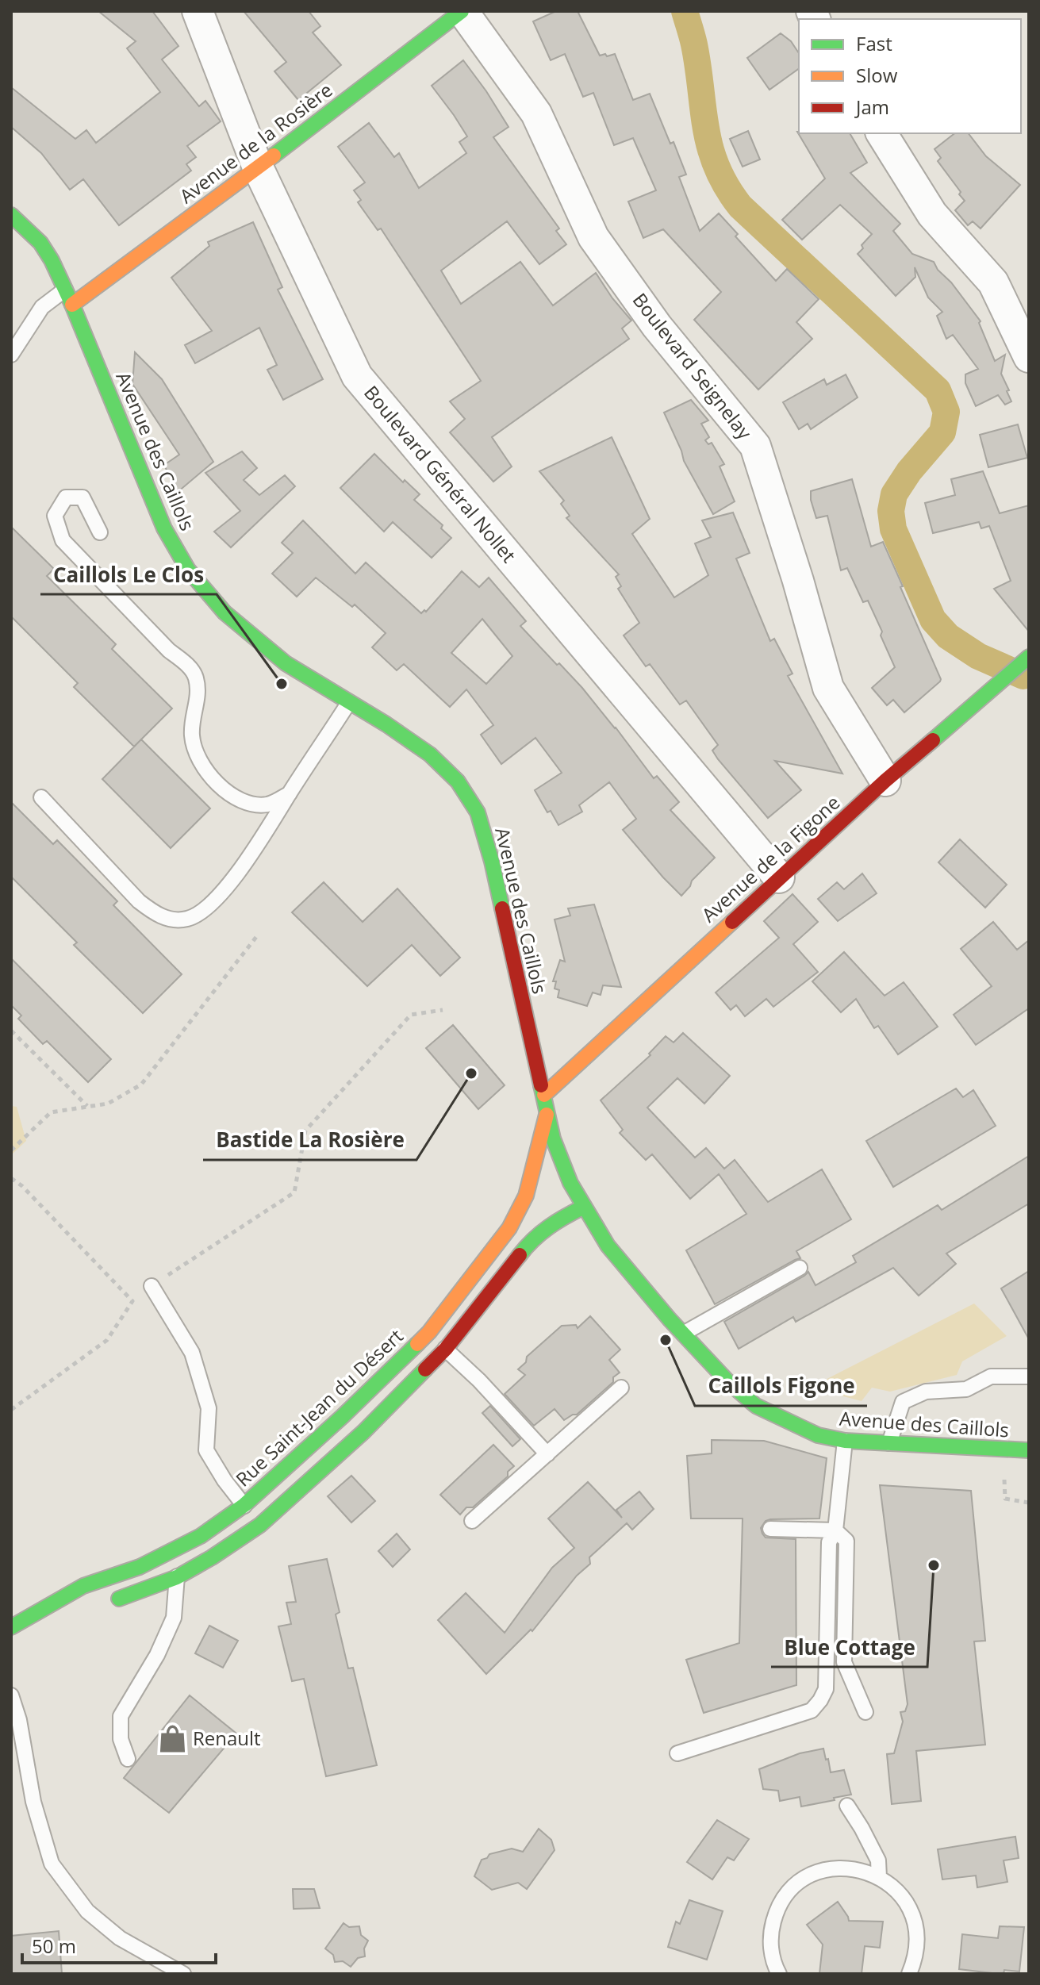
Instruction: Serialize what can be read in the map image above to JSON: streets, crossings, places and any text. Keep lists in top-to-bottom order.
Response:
{
  "streets": {
    "street": [
      "Avenue de la Rosière",
      "Boulevard Seignelay",
      "Avenue des Caillols",
      "Boulevard Général Nollet",
      "Avenue de la Figone",
      "Rue Saint-Jean du Désert"
    ]
  },
  "crossings": [
    ["Avenue de la Rosière", "Boulevard Seignelay"],
    ["Avenue de la Rosière", "Avenue des Caillols"],
    ["Avenue de la Rosière", "Boulevard Général Nollet"],
    ["Boulevard Seignelay", "Avenue de la Figone"],
    ["Avenue des Caillols", "Avenue de la Figone"],
    ["Avenue des Caillols", "Rue Saint-Jean du Désert"],
    ["Boulevard Général Nollet", "Avenue de la Figone"]
  ],
  "places": {
    "other": [
      "Caillols Le Clos",
      "Bastide La Rosière",
      "Caillols Figone",
      "Blue Cottage"
    ],
    "shop": ["Renault"]
  },
  "legend": ["Fast", "Slow", "Jam"],
  "scale_bar": "50 m"
}
